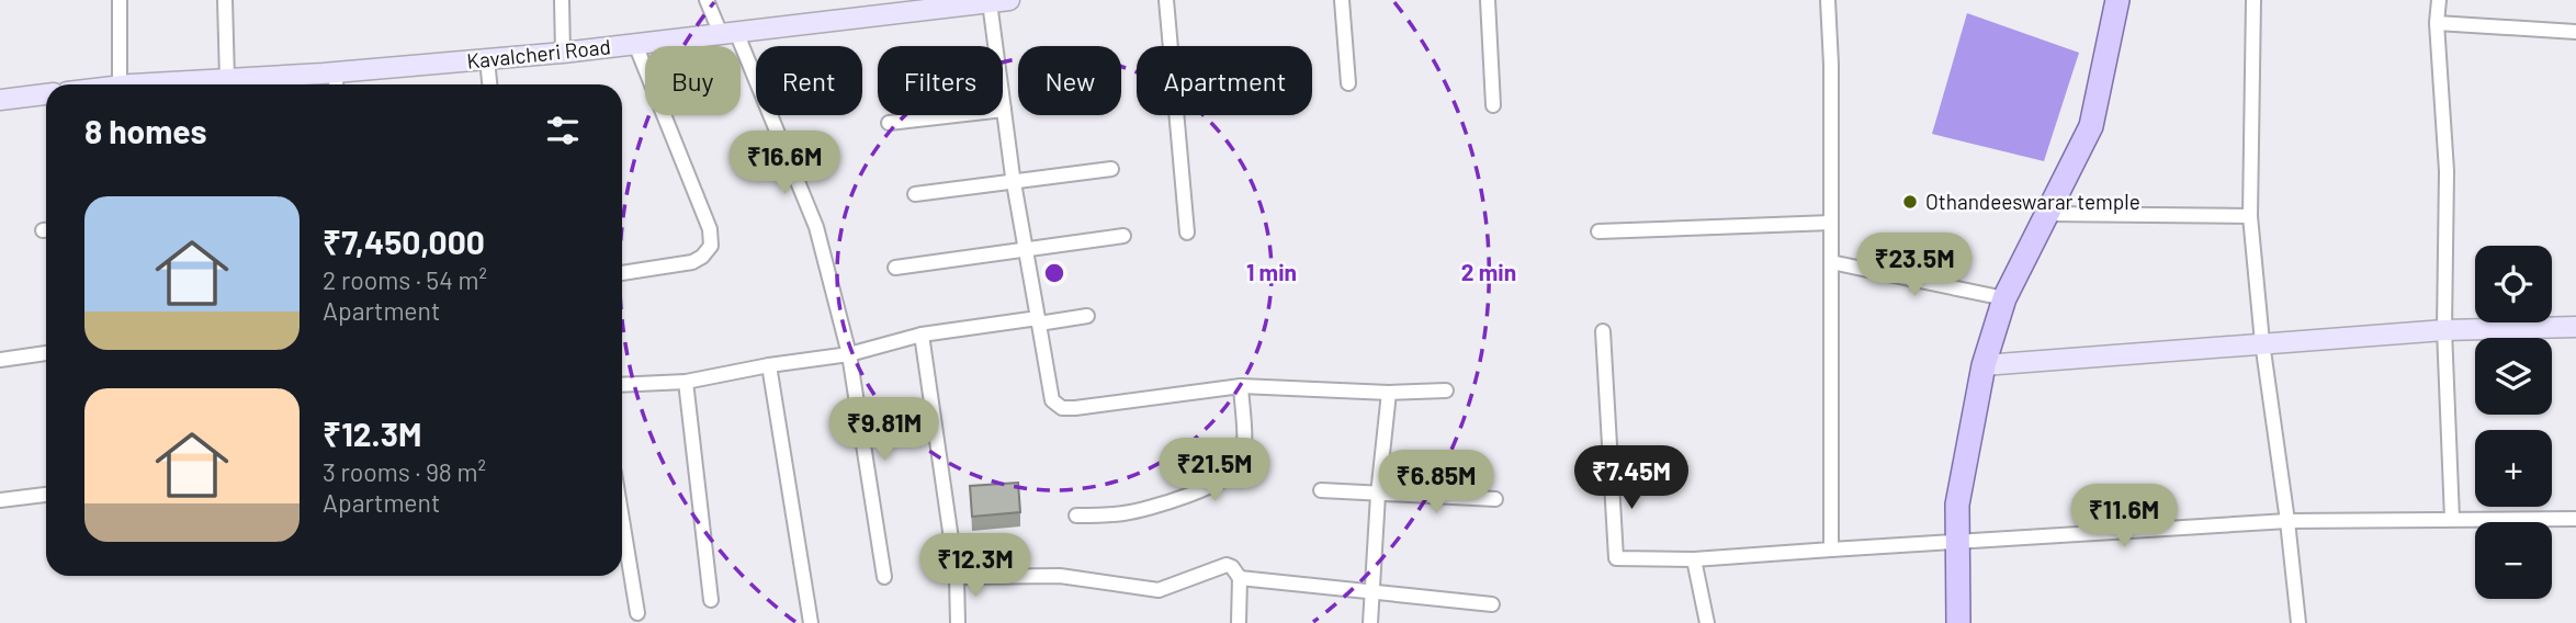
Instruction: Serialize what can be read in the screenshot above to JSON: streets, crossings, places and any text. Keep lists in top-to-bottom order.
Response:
{
  "streets": {
    "street": ["Kavalcheri Road"]
  },
  "places": ["Othandeeswarar temple"],
  "page": {
    "chip": [
      "Buy",
      "Rent",
      "Filters",
      "New",
      "Apartment"
    ],
    "heading": "8 homes",
    "price": [
      "₹16.6M",
      "₹23.5M",
      "₹9.81M",
      "₹21.5M",
      "₹7.45M",
      "₹6.85M",
      "₹11.6M",
      "₹12.3M"
    ],
    "list": [
      {
        "name": "₹7,450,000",
        "note": "2 rooms · 54 m² · Apartment"
      },
      {
        "name": "₹12.3M",
        "note": "3 rooms · 98 m² · Apartment"
      }
    ],
    "map_buttons": ["+", "−"]
  },
  "rings": ["1 min", "2 min"]
}
